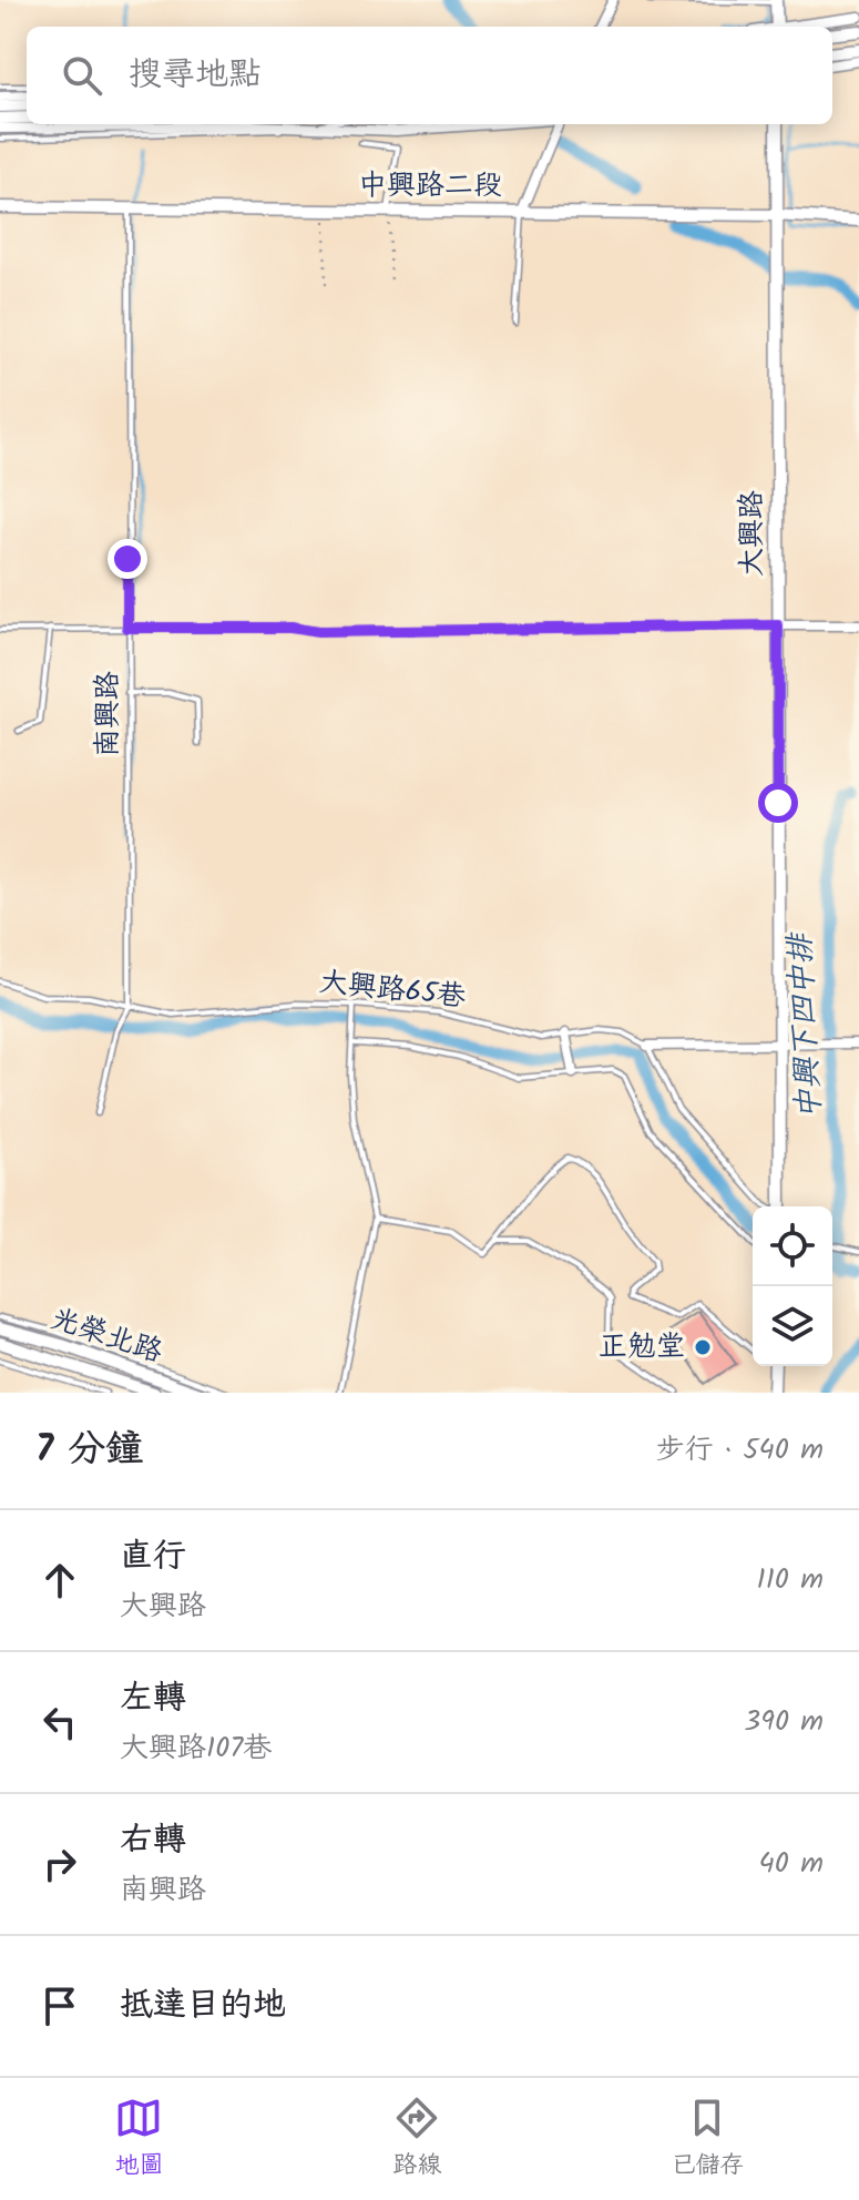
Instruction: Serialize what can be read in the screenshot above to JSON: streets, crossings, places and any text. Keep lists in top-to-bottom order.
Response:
{
  "streets": {
    "street": [
      "中興路二段",
      "大興路",
      "大興路65巷",
      "光榮北路"
    ],
    "lane": ["南興路"]
  },
  "crossings": [
    ["中興路二段", "大興路"],
    ["中興路二段", "南興路"],
    ["大興路", "大興路65巷"],
    ["南興路", "大興路65巷"]
  ],
  "water": ["中興下四中排"],
  "places": ["正勉堂"],
  "page": {
    "search": "搜尋地點",
    "heading": ["7 分鐘", "步行 · 540 m"],
    "list": [
      ["直行", "大興路", "110 m"],
      ["左轉", "大興路107巷", "390 m"],
      ["右轉", "南興路", "40 m"],
      "抵達目的地"
    ],
    "nav": ["地圖", "路線", "已儲存"]
  }
}
